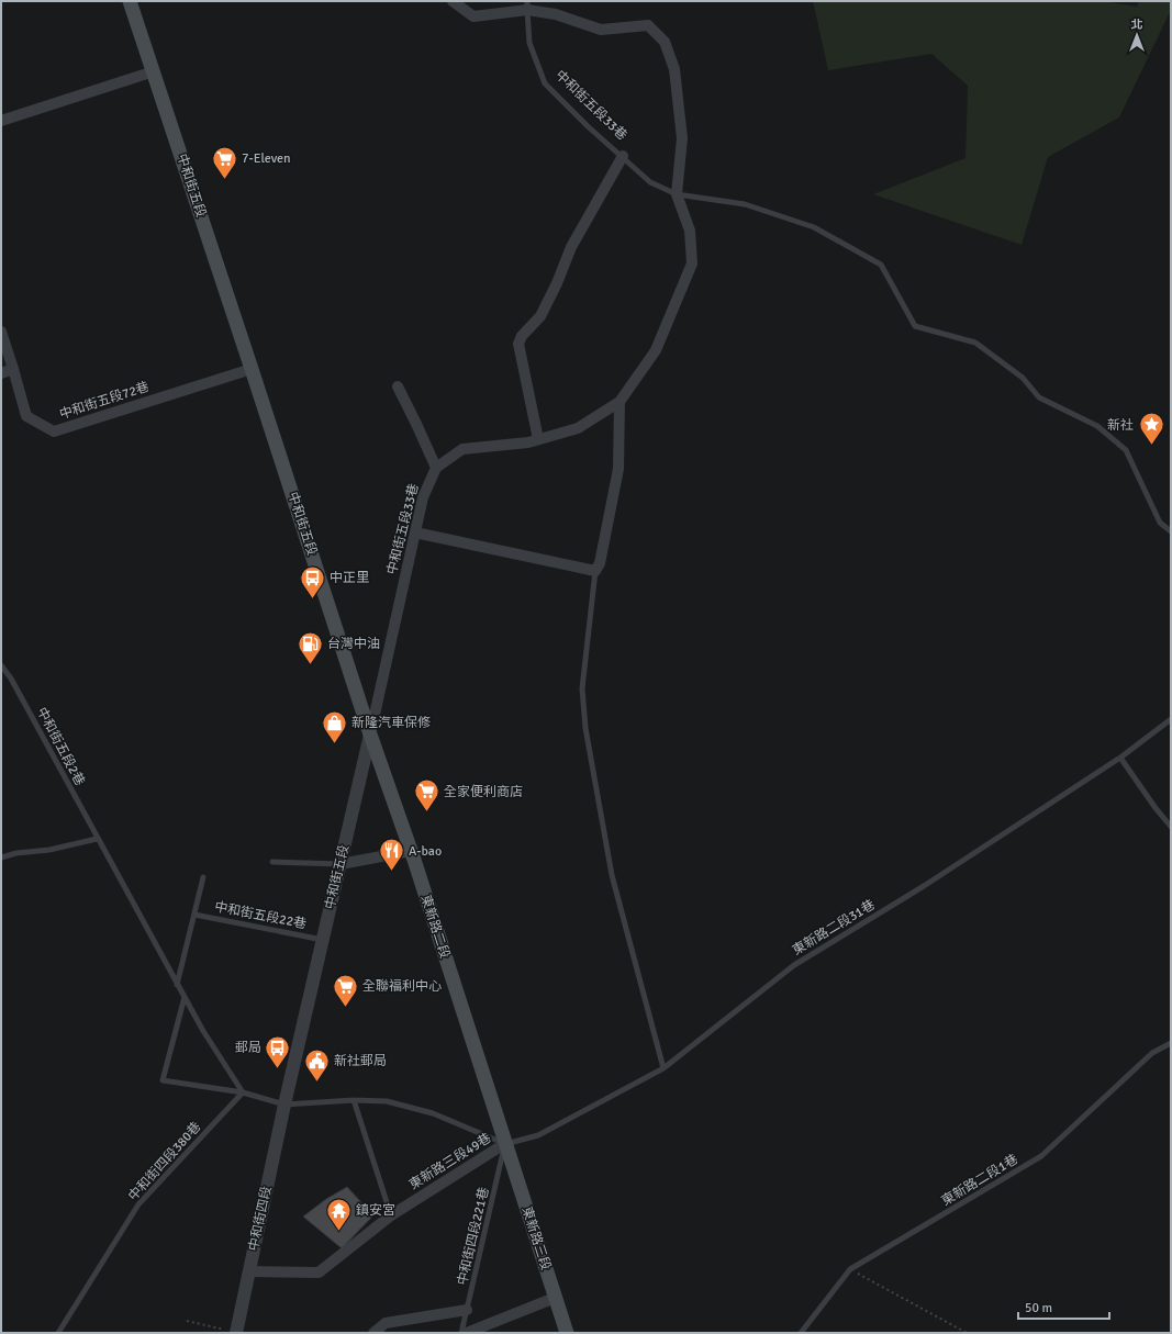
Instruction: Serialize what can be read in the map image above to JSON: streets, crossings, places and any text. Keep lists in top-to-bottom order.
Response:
{
  "streets": {
    "main road": ["中和街五段", "東新路二段", "東新路三段"],
    "street": [
      "中和街五段33巷",
      "中和街五段72巷",
      "東新路三段49巷",
      "中和街四段"
    ],
    "lane": [
      "中和街五段2巷",
      "中和街五段22巷",
      "東新路二段31巷",
      "中和街四段380巷",
      "東新路二段1巷",
      "中和街四段221巷"
    ]
  },
  "crossings": [
    ["中和街五段33巷", "中和街五段"],
    ["中和街五段33巷", "東新路二段"],
    ["中和街五段", "中和街五段72巷"],
    ["中和街五段", "中和街五段22巷"],
    ["中和街五段", "東新路二段"],
    ["中和街五段", "中和街四段"],
    ["中和街五段2巷", "中和街五段22巷"],
    ["中和街五段2巷", "中和街四段380巷"],
    ["東新路二段", "東新路二段31巷"],
    ["東新路二段", "東新路三段49巷"],
    ["東新路二段", "中和街四段221巷"],
    ["東新路二段", "東新路三段"],
    ["東新路二段31巷", "東新路三段49巷"],
    ["東新路二段31巷", "中和街四段221巷"],
    ["東新路二段31巷", "東新路三段"],
    ["東新路三段49巷", "中和街四段"],
    ["東新路三段49巷", "中和街四段221巷"],
    ["東新路三段49巷", "東新路三段"],
    ["中和街四段221巷", "東新路三段"]
  ],
  "places": {
    "supermarket": ["7-Eleven", "全家便利商店", "全聯福利中心"],
    "place": ["新社"],
    "bus stop": ["中正里", "郵局"],
    "fuel station": ["台灣中油"],
    "shop": ["新隆汽車保修"],
    "restaurant": ["A-bao"],
    "public building": ["新社郵局"],
    "temple": ["鎮安宮"]
  },
  "scale_bar": "50 m",
  "north": "top"
}
